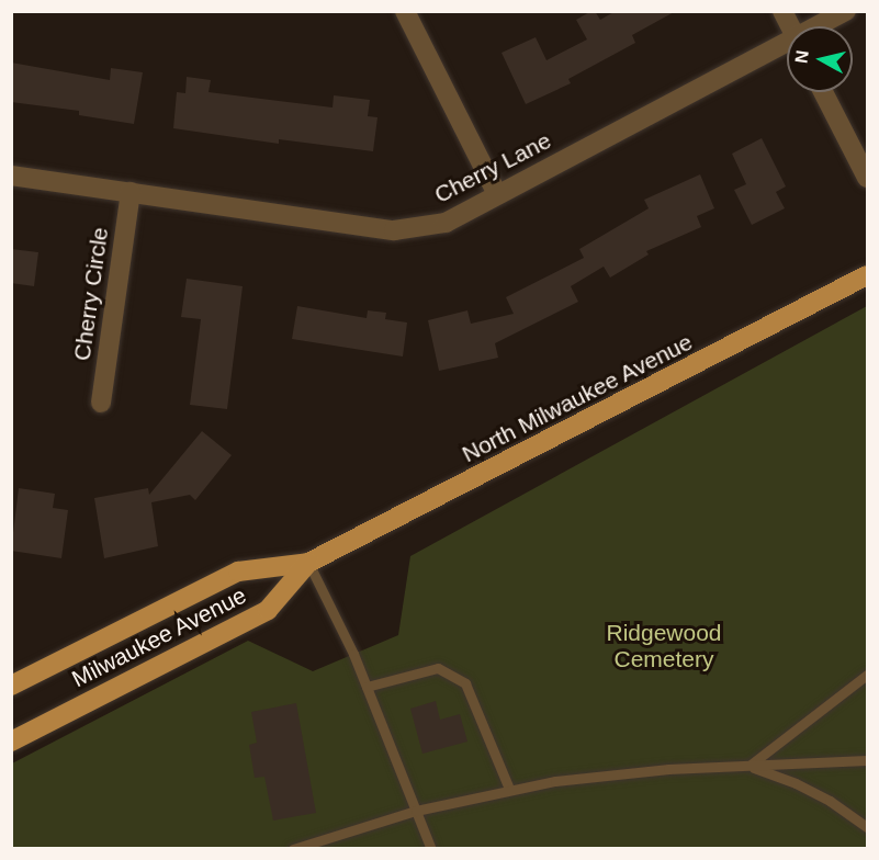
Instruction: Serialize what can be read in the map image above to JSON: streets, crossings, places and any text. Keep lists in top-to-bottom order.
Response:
{
  "streets": {
    "main road": ["North Milwaukee Avenue", "Milwaukee Avenue"],
    "street": ["Cherry Lane", "Cherry Circle"]
  },
  "crossings": [
    ["Cherry Lane", "Cherry Circle"],
    ["North Milwaukee Avenue", "Milwaukee Avenue"]
  ],
  "parks": ["Ridgewood Cemetery"],
  "north": "left"
}
